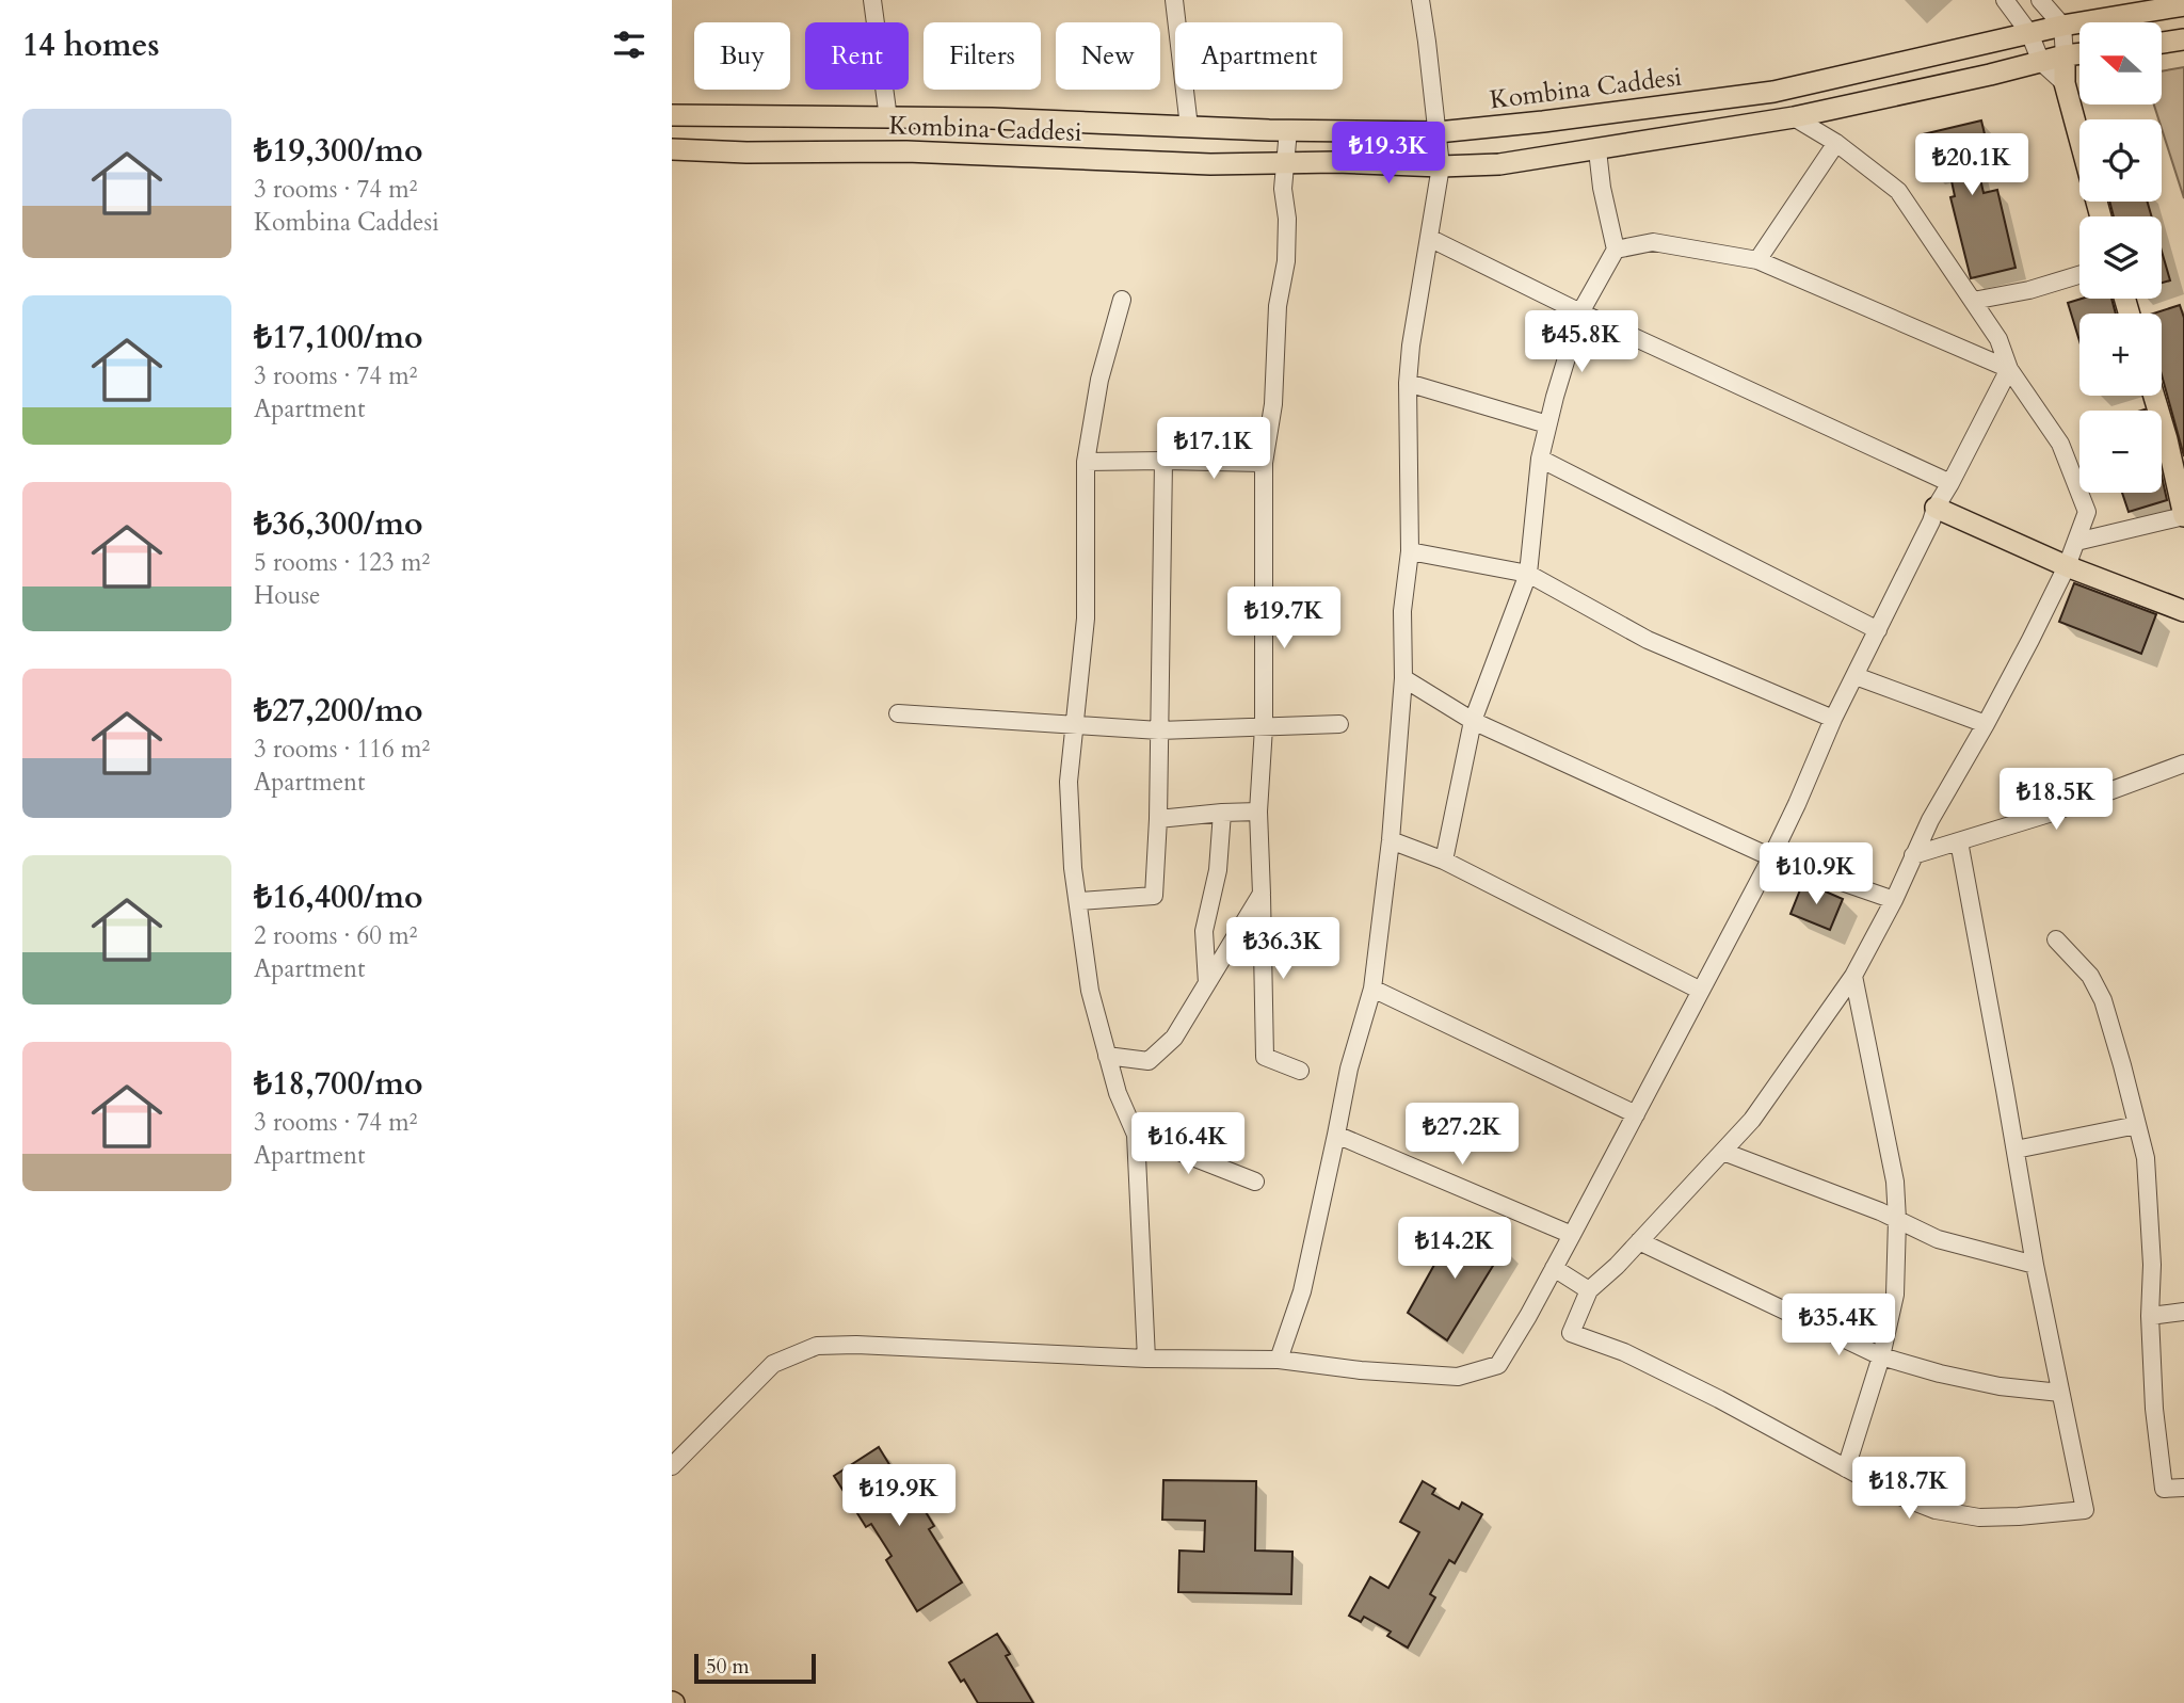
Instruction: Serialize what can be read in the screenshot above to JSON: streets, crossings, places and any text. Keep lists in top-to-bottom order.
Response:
{
  "streets": {
    "main road": ["Kombina Caddesi"]
  },
  "scale_bar": "50 m",
  "north": "left",
  "page": {
    "heading": "14 homes",
    "map_buttons": ["+", "−"],
    "chip": [
      "Buy",
      "Rent",
      "Filters",
      "New",
      "Apartment"
    ],
    "list": [
      {
        "name": "₺19,300/mo",
        "note": "3 rooms · 74 m² · Kombina Caddesi"
      },
      {
        "name": "₺17,100/mo",
        "note": "3 rooms · 74 m² · Apartment"
      },
      {
        "name": "₺36,300/mo",
        "note": "5 rooms · 123 m² · House"
      },
      {
        "name": "₺27,200/mo",
        "note": "3 rooms · 116 m² · Apartment"
      },
      {
        "name": "₺16,400/mo",
        "note": "2 rooms · 60 m² · Apartment"
      },
      {
        "name": "₺18,700/mo",
        "note": "3 rooms · 74 m² · Apartment"
      }
    ],
    "price": [
      "₺19.3K",
      "₺20.1K",
      "₺45.8K",
      "₺17.1K",
      "₺19.7K",
      "₺18.5K",
      "₺10.9K",
      "₺36.3K",
      "₺27.2K",
      "₺16.4K",
      "₺14.2K",
      "₺35.4K",
      "₺18.7K",
      "₺19.9K"
    ],
    "scale": "50 m"
  }
}
